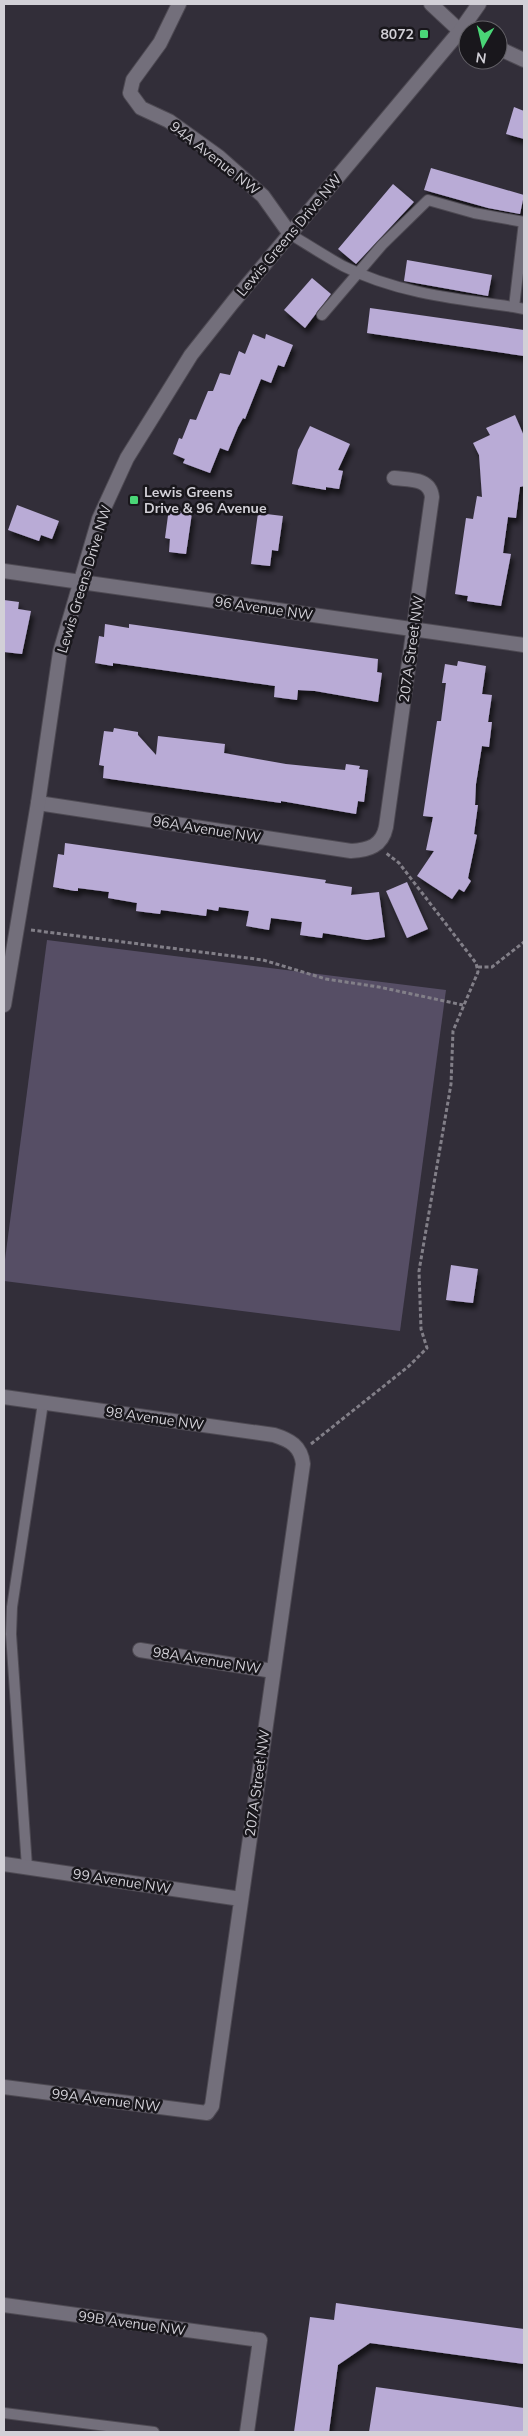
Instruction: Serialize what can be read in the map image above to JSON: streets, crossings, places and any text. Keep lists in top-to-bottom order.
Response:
{
  "streets": {
    "street": [
      "94A Avenue NW",
      "Lewis Greens Drive NW",
      "96 Avenue NW",
      "207A Street NW",
      "96A Avenue NW",
      "98 Avenue NW",
      "98A Avenue NW",
      "99 Avenue NW",
      "99A Avenue NW",
      "99B Avenue NW"
    ]
  },
  "crossings": [
    ["94A Avenue NW", "Lewis Greens Drive NW"],
    ["Lewis Greens Drive NW", "96 Avenue NW"],
    ["Lewis Greens Drive NW", "96A Avenue NW"],
    ["96 Avenue NW", "207A Street NW"],
    ["207A Street NW", "96A Avenue NW"],
    ["207A Street NW", "98 Avenue NW"],
    ["207A Street NW", "98A Avenue NW"],
    ["207A Street NW", "99 Avenue NW"],
    ["207A Street NW", "99A Avenue NW"]
  ],
  "places": {
    "transit": ["8072", "Lewis Greens Drive & 96 Avenue"]
  },
  "north": "bottom"
}
